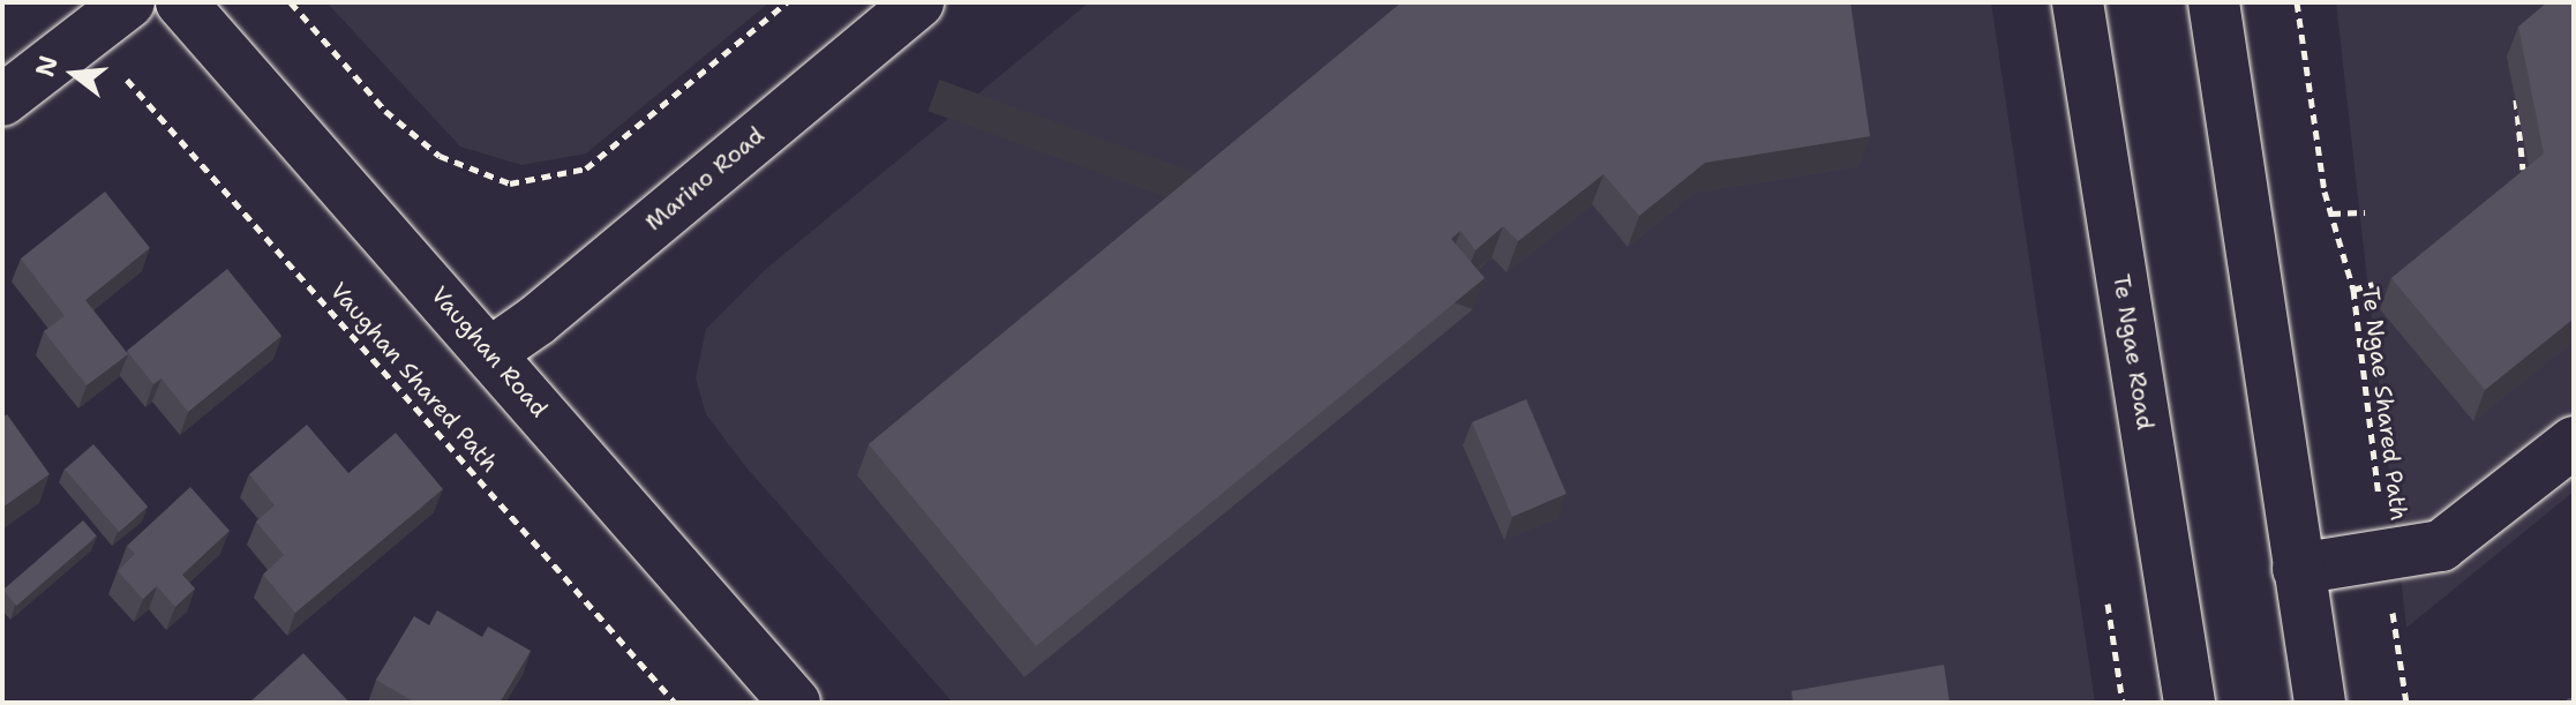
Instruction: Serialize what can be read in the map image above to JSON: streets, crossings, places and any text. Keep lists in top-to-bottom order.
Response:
{
  "streets": {
    "main road": ["Marino Road", "Vaughan Road", "Te Ngae Road"],
    "path": ["Vaughan Shared Path", "Te Ngae Shared Path"]
  },
  "crossings": [
    ["Marino Road", "Vaughan Road"]
  ],
  "north": "left"
}
